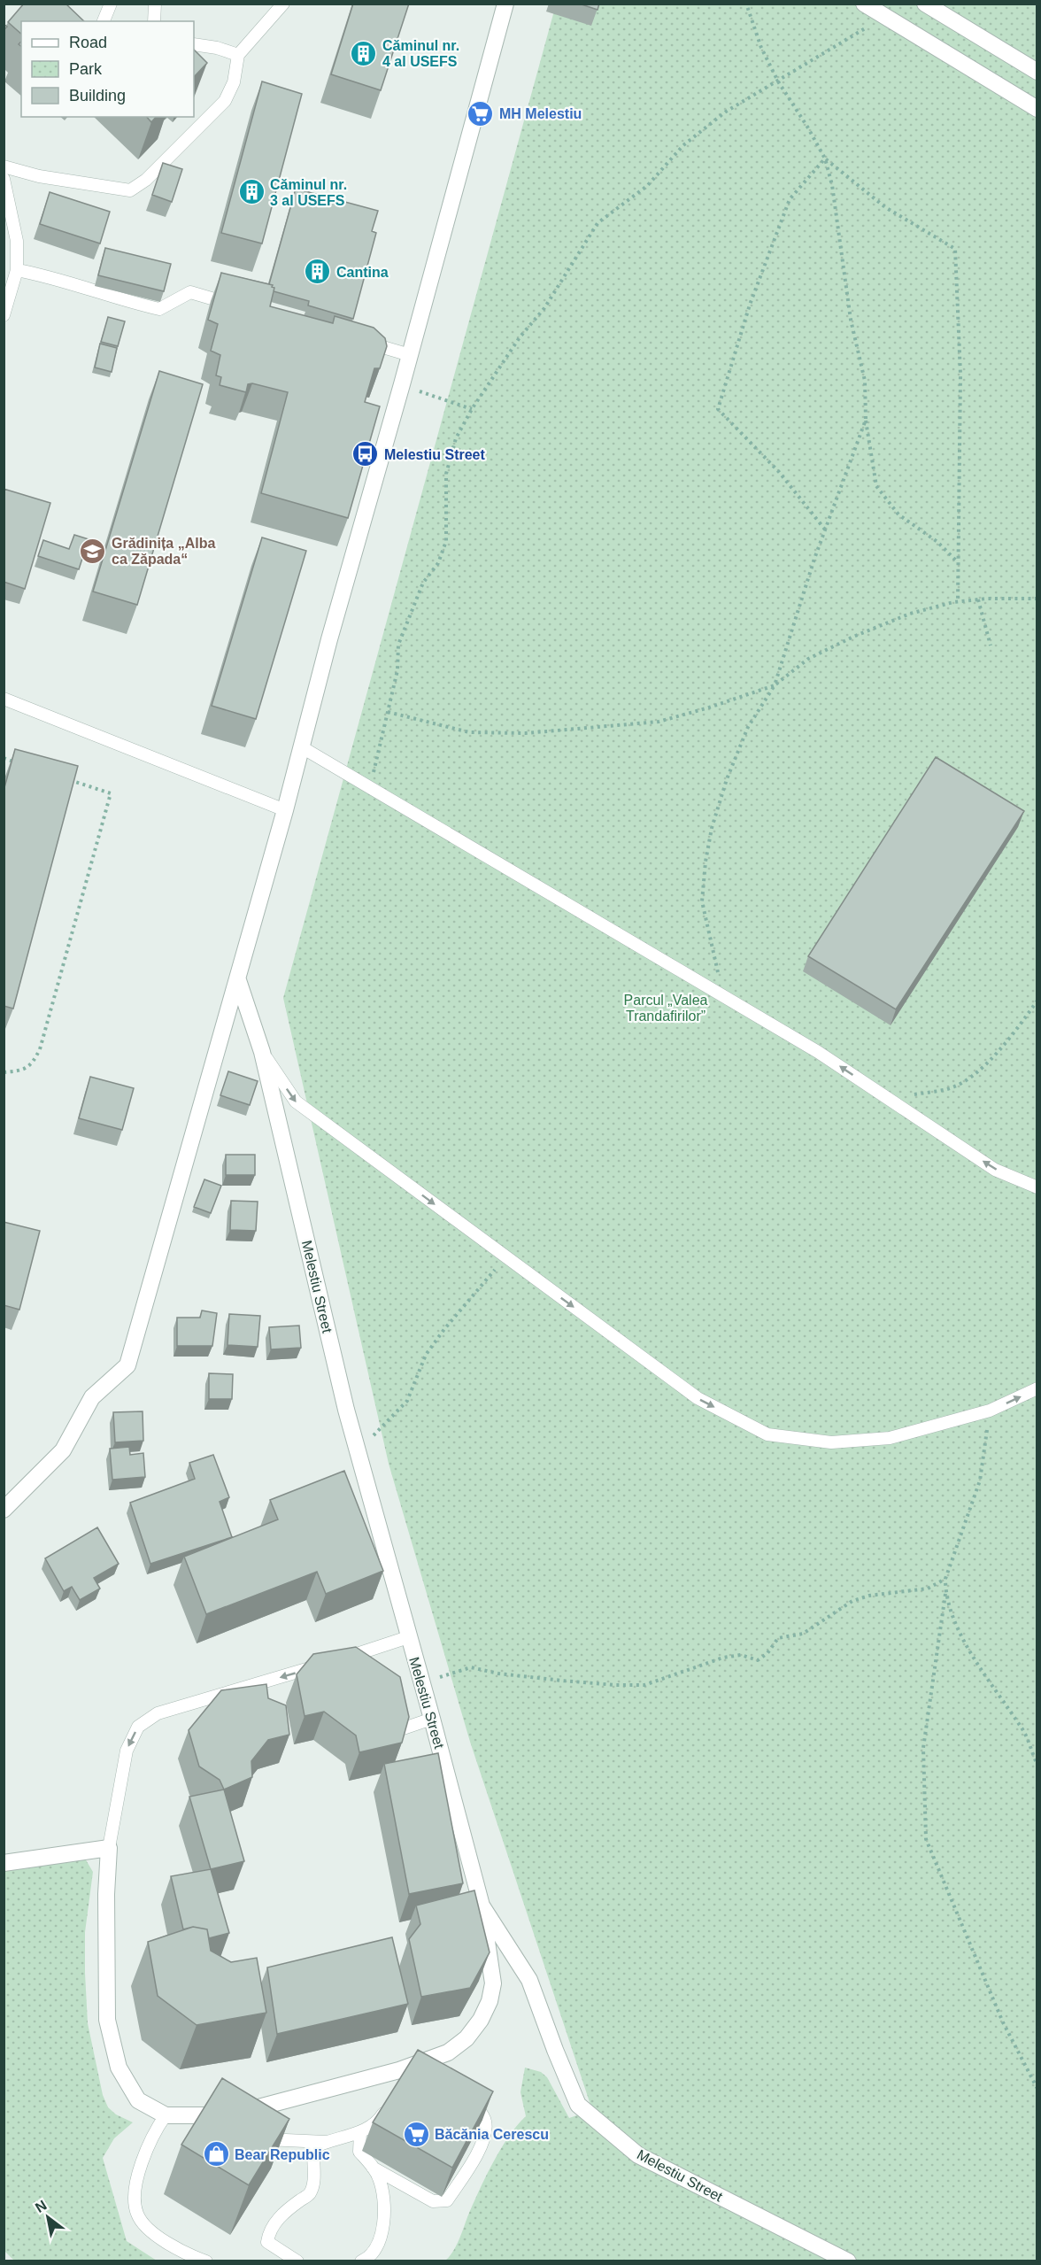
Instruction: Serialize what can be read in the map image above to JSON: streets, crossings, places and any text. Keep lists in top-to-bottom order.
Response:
{
  "streets": {
    "street": ["Melestiu Street"]
  },
  "parks": ["Parcul „Valea Trandafirilor”"],
  "places": {
    "building": ["Căminul nr. 4 al USEFS", "Căminul nr. 3 al USEFS", "Cantina"],
    "supermarket": ["MH Melestiu", "Băcănia Cerescu"],
    "bus stop": ["Melestiu Street"],
    "school or university": ["Grădinița „Alba ca Zăpada“"],
    "shop": ["Bear Republic"]
  },
  "legend": ["Road", "Park", "Building"],
  "north": "top left"
}
